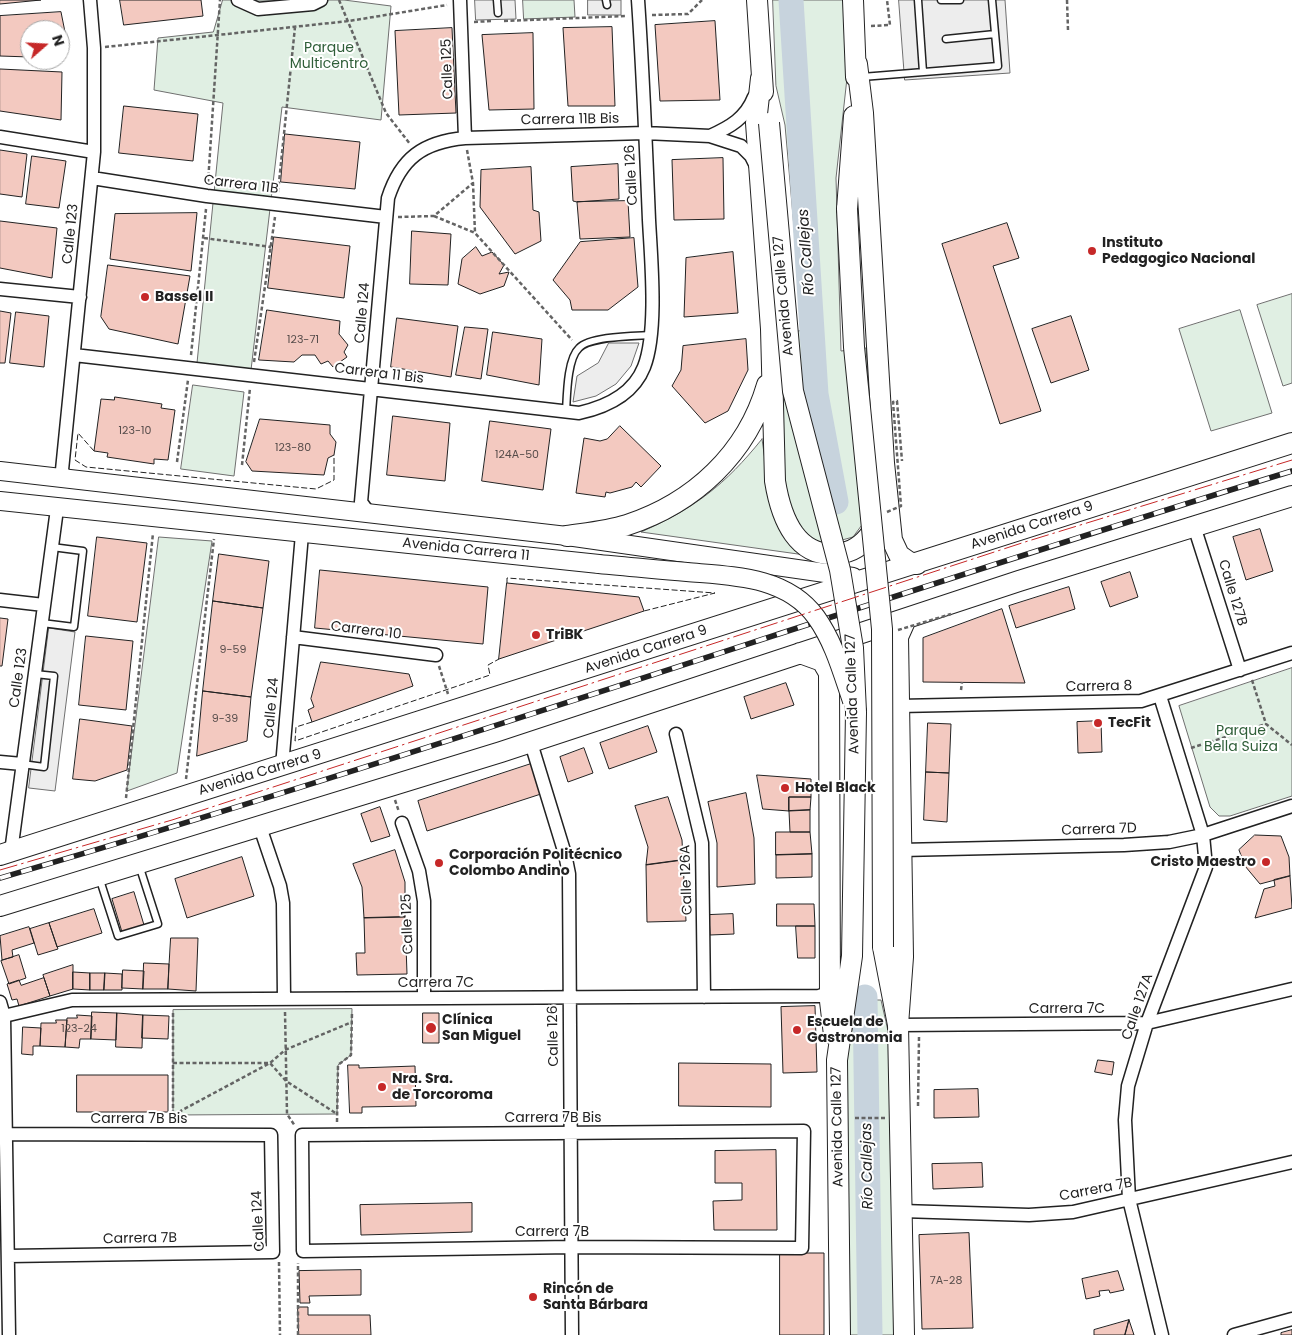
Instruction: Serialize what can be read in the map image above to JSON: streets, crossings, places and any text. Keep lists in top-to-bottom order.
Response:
{
  "streets": {
    "main road": ["Avenida Calle 127", "Avenida Carrera 9", "Avenida Carrera 11"],
    "street": [
      "Calle 125",
      "Carrera 11B Bis",
      "Calle 126",
      "Carrera 11B",
      "Calle 123",
      "Calle 124",
      "Carrera 11 Bis",
      "Calle 127B",
      "Carrera 10",
      "Carrera 8",
      "Carrera 7D",
      "Calle 126A",
      "Carrera 7C",
      "Calle 127A",
      "Carrera 7B Bis",
      "Carrera 7B"
    ]
  },
  "crossings": [
    ["Calle 125", "Carrera 11B Bis"],
    ["Calle 125", "Carrera 7C"],
    ["Carrera 11B Bis", "Calle 126"],
    ["Carrera 11B Bis", "Avenida Calle 127"],
    ["Carrera 11B Bis", "Calle 124"],
    ["Calle 126", "Carrera 11 Bis"],
    ["Calle 126", "Carrera 7C"],
    ["Calle 126", "Carrera 7B Bis"],
    ["Calle 126", "Carrera 7B"],
    ["Carrera 11B", "Calle 123"],
    ["Carrera 11B", "Calle 124"],
    ["Calle 123", "Carrera 11 Bis"],
    ["Calle 123", "Avenida Carrera 9"],
    ["Calle 123", "Avenida Carrera 11"],
    ["Avenida Calle 127", "Avenida Carrera 11"],
    ["Avenida Calle 127", "Carrera 7C"],
    ["Avenida Calle 127", "Carrera 7B"],
    ["Calle 124", "Carrera 11 Bis"],
    ["Calle 124", "Avenida Carrera 9"],
    ["Calle 124", "Avenida Carrera 11"],
    ["Calle 124", "Carrera 10"],
    ["Calle 124", "Carrera 7B Bis"],
    ["Calle 124", "Carrera 7B"],
    ["Avenida Carrera 9", "Avenida Carrera 11"],
    ["Calle 127B", "Carrera 8"],
    ["Carrera 8", "Calle 127A"],
    ["Carrera 7D", "Calle 127A"],
    ["Calle 126A", "Carrera 7C"],
    ["Carrera 7C", "Calle 127A"],
    ["Calle 127A", "Carrera 7B"],
    ["Carrera 7B Bis", "Carrera 7B"]
  ],
  "water": ["Río Callejas"],
  "parks": ["Parque Multicentro", "Parque Bella Suiza"],
  "places": [
    "Instituto Pedagogico Nacional",
    "Bassel II",
    "TriBK",
    "TecFit",
    "Hotel Black",
    "Cristo Maestro",
    "Corporación Politécnico Colombo Andino",
    "Clínica San Miguel",
    "Escuela de Gastronomia",
    "Nra. Sra. de Torcoroma",
    "Rincón de Santa Bárbara"
  ],
  "house_numbers": [
    "123-71",
    "123-10",
    "123-80",
    "124A-50",
    "9-59",
    "9-39",
    "123-24",
    "7A-28"
  ],
  "north": "right"
}
